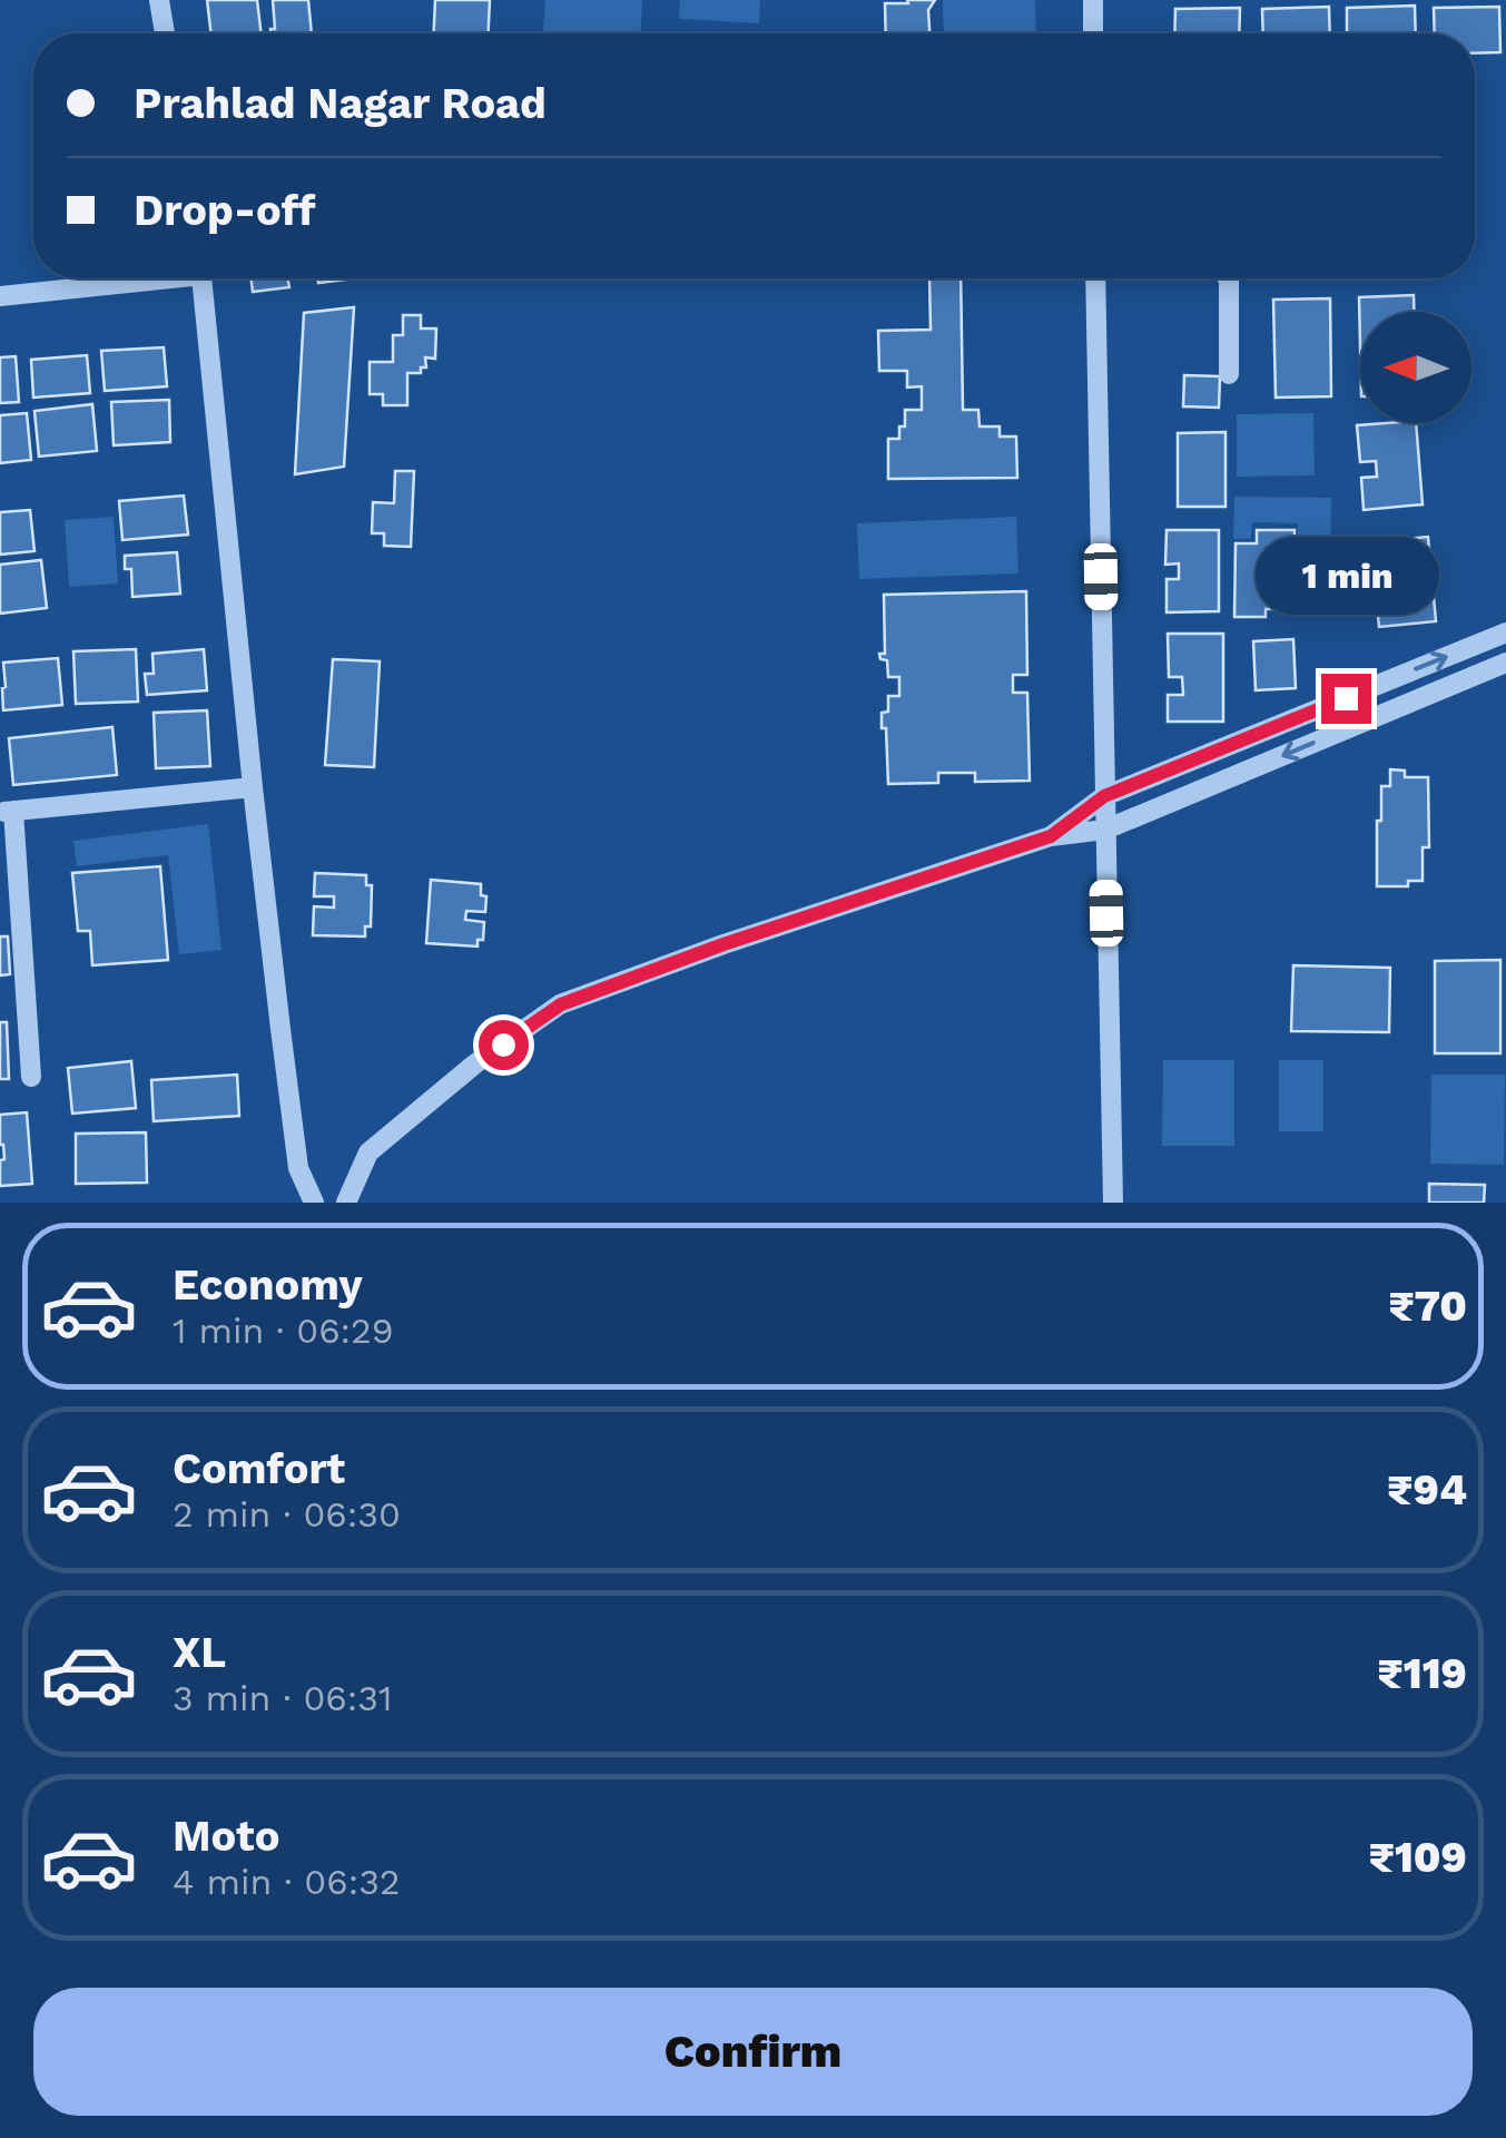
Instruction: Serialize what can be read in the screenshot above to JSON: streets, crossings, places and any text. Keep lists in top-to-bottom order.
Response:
{
  "north": "left",
  "page": {
    "banner": ["Prahlad Nagar Road", "Drop-off"],
    "bubble": "1 min",
    "list": [
      {
        "name": "Economy",
        "note": "1 min · 06:29",
        "value": "₹70"
      },
      {
        "name": "Comfort",
        "note": "2 min · 06:30",
        "value": "₹94"
      },
      {
        "name": "XL",
        "note": "3 min · 06:31",
        "value": "₹119"
      },
      {
        "name": "Moto",
        "note": "4 min · 06:32",
        "value": "₹109"
      }
    ],
    "buttons": "Confirm"
  }
}
